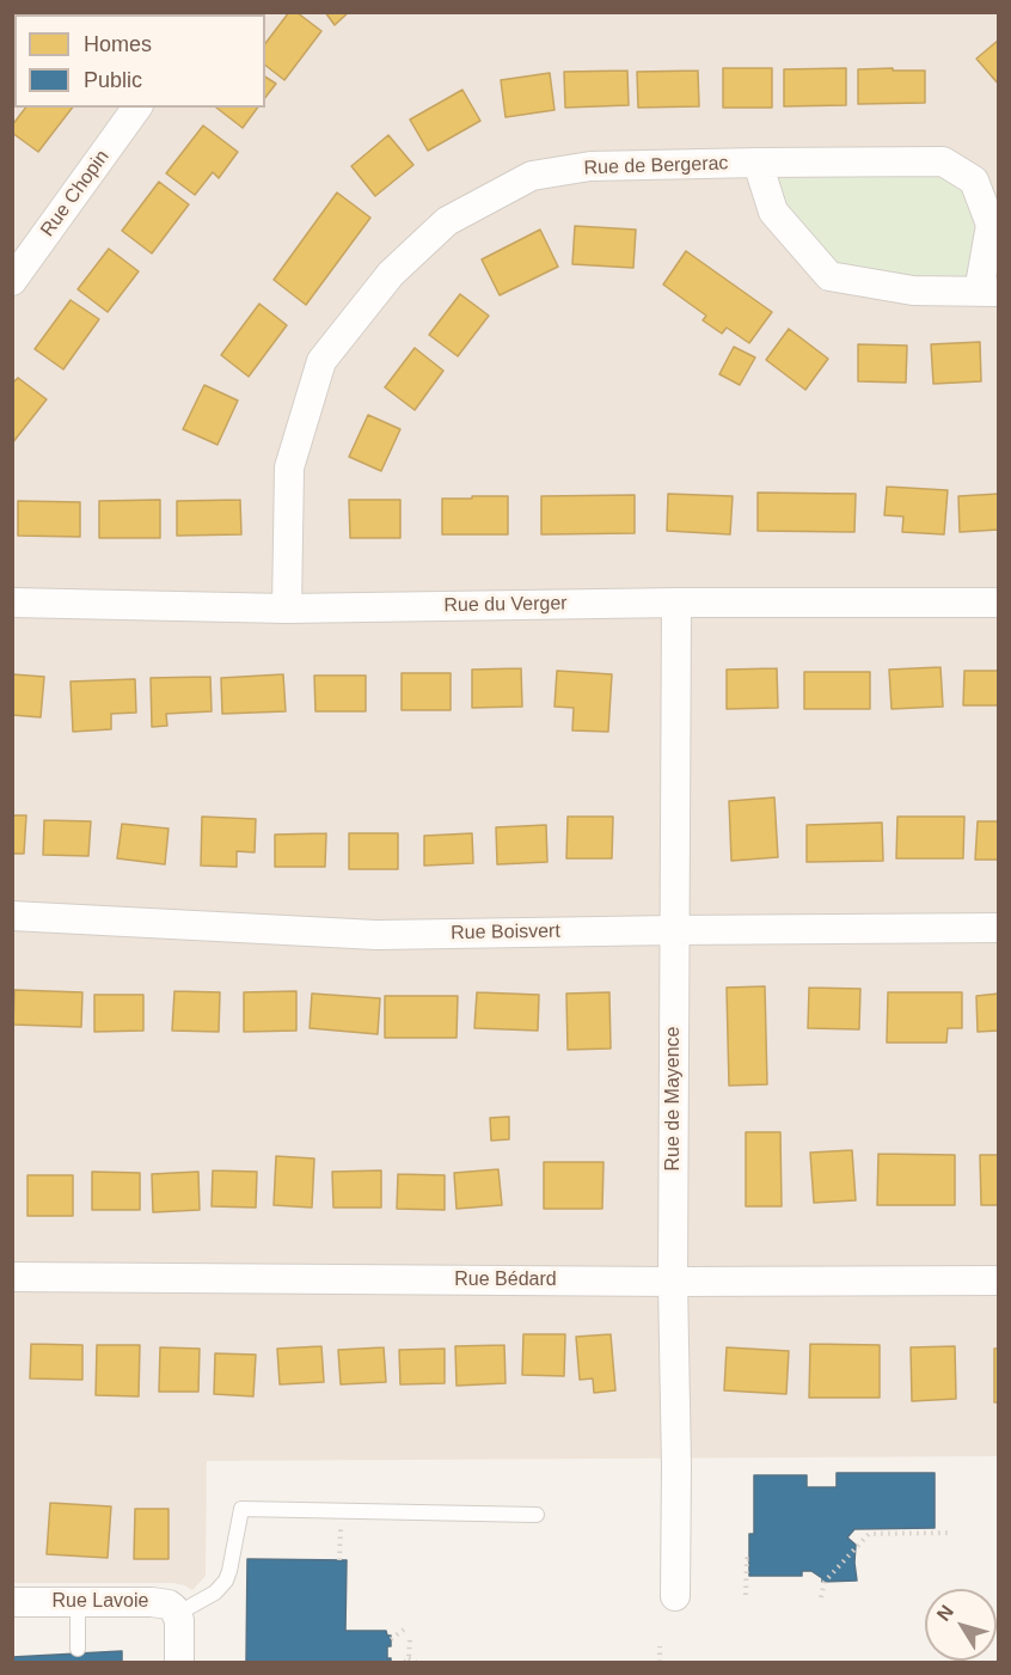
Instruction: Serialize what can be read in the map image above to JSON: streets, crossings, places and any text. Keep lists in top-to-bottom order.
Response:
{
  "streets": {
    "street": [
      "Rue de Bergerac",
      "Rue Chopin",
      "Rue du Verger",
      "Rue Boisvert",
      "Rue de Mayence",
      "Rue Bédard",
      "Rue Lavoie"
    ]
  },
  "crossings": [
    ["Rue de Bergerac", "Rue du Verger"],
    ["Rue du Verger", "Rue de Mayence"],
    ["Rue Boisvert", "Rue de Mayence"],
    ["Rue de Mayence", "Rue Bédard"]
  ],
  "legend": ["Homes", "Public"],
  "north": "top left"
}
